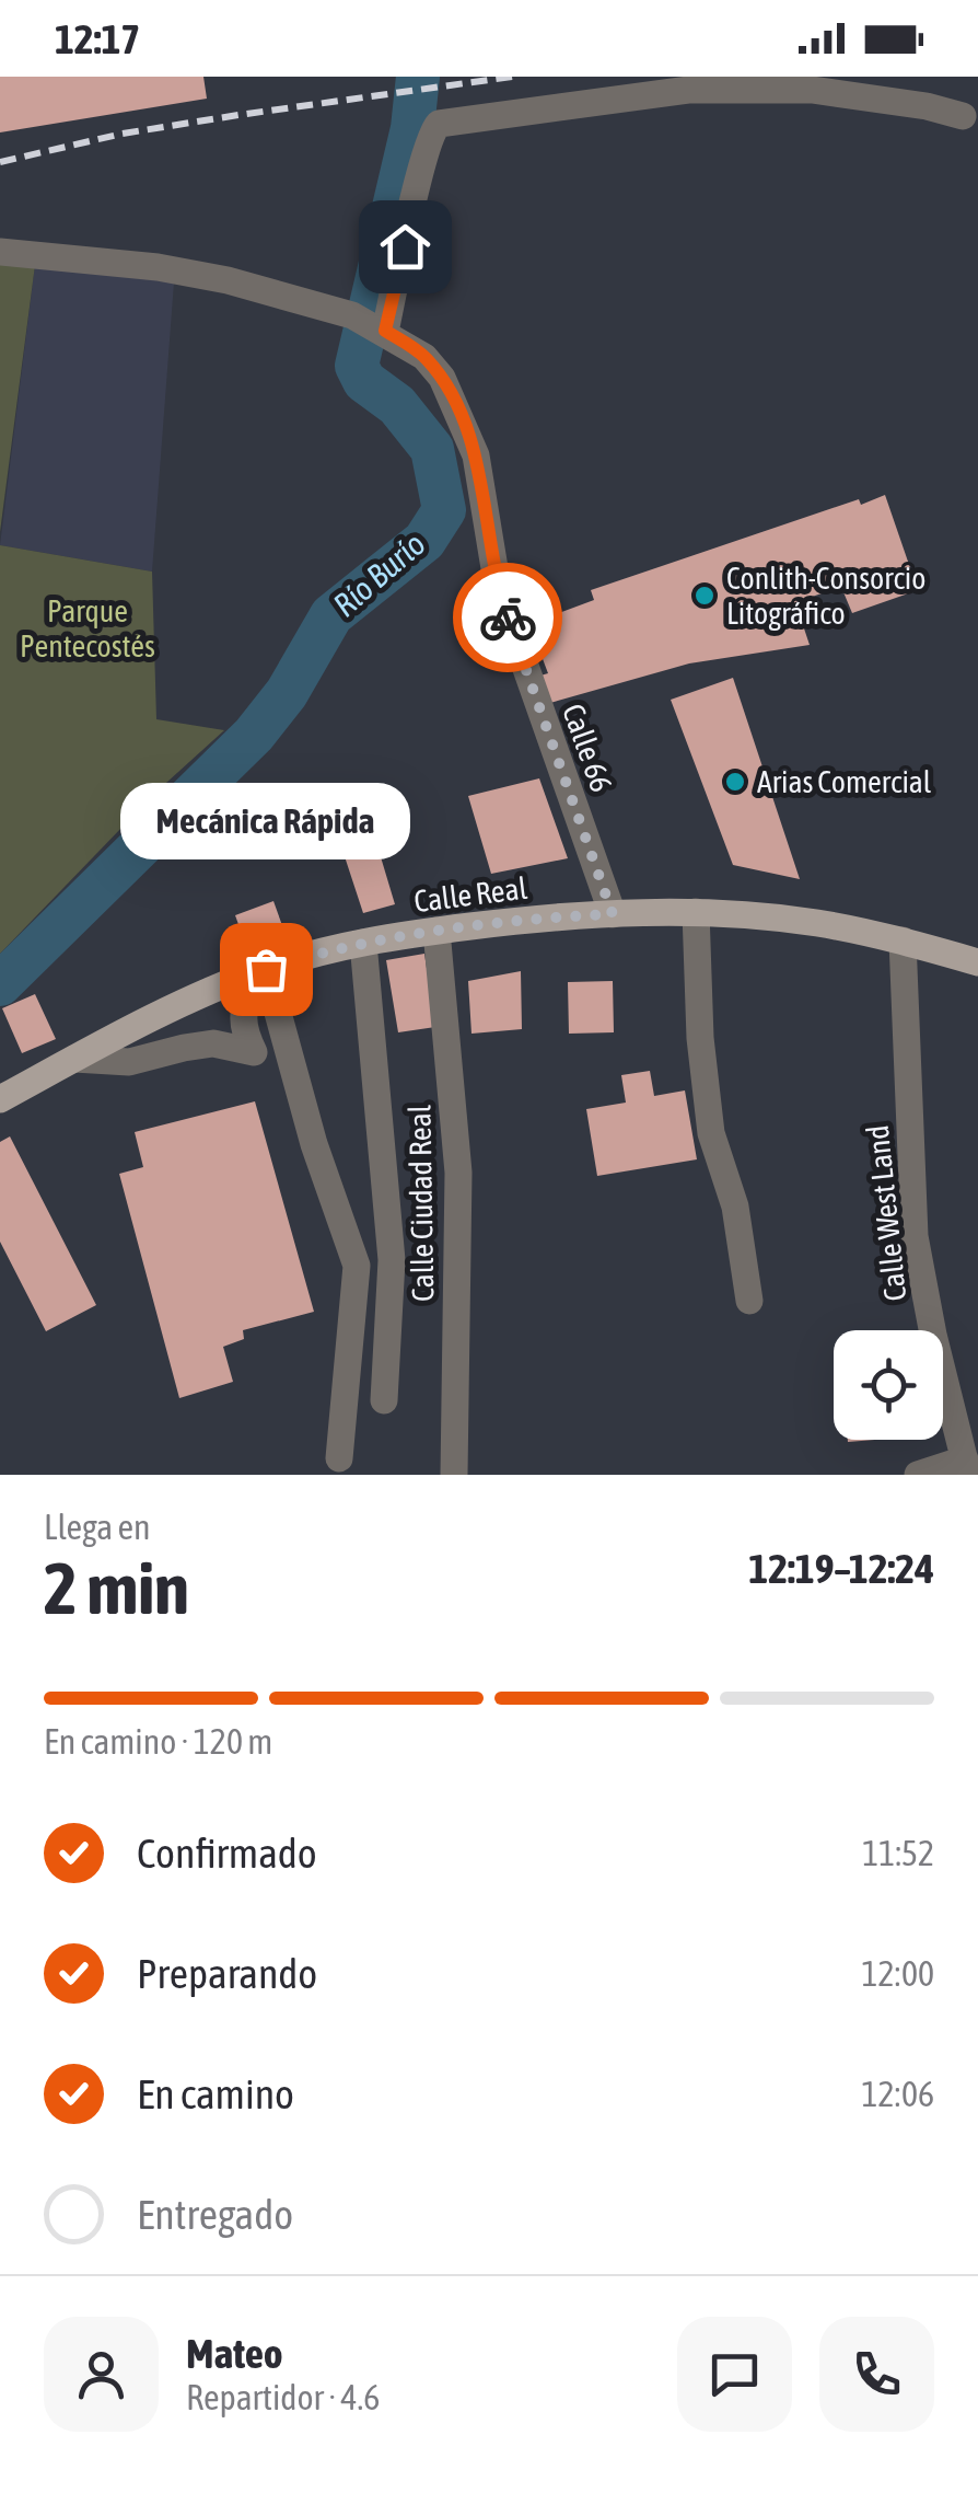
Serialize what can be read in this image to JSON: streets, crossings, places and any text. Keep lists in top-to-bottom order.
{
  "streets": {
    "main road": ["Calle Real"],
    "street": ["Calle 66", "Calle Ciudad Real", "Calle West Land"]
  },
  "crossings": [
    ["Calle 66", "Calle Real"],
    ["Calle Real", "Calle Ciudad Real"],
    ["Calle Real", "Calle West Land"]
  ],
  "water": ["Río Burío"],
  "parks": ["Parque Pentecostés"],
  "places": ["Conlith-Consorcio Litográfico", "Arias Comercial", "Mecánica Rápida"],
  "page": {
    "status": "12:17",
    "bubble": "Mecánica Rápida",
    "heading": ["2 min", "Llega en", "12:19–12:24"],
    "panel": ["Mateo", "Repartidor · 4.6"],
    "bar": "En camino · 120 m",
    "list": [
      ["Confirmado", "11:52"],
      ["Preparando", "12:00"],
      ["En camino", "12:06"],
      "Entregado"
    ]
  }
}
